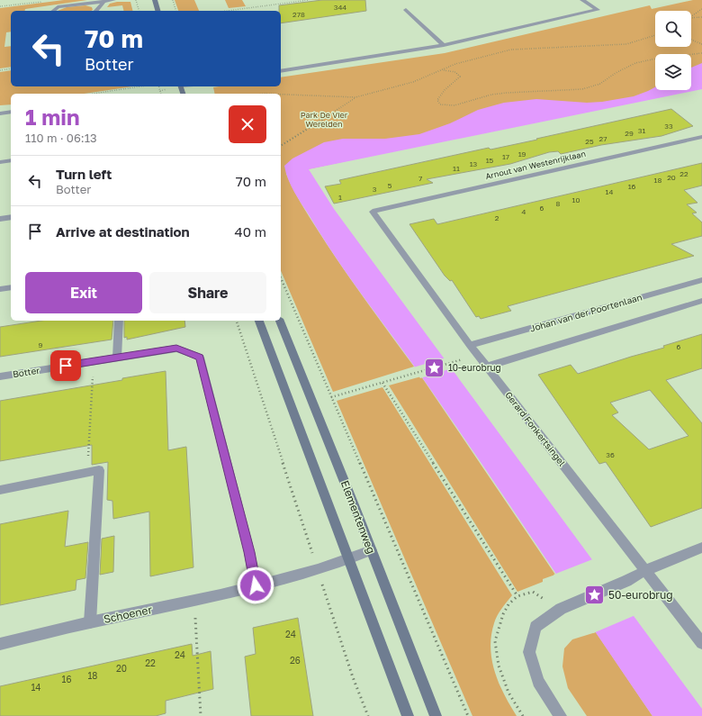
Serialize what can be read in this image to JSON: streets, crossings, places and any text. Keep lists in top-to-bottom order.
{
  "streets": {
    "street": [
      "Arnout van Westenrijklaan",
      "Johan van der Poortenlaan",
      "Botter",
      "Gerard Fonkertsingel",
      "Elementenweg",
      "Schoener"
    ]
  },
  "crossings": [
    ["Arnout van Westenrijklaan", "Gerard Fonkertsingel"],
    ["Johan van der Poortenlaan", "Gerard Fonkertsingel"],
    ["Botter", "Schoener"],
    ["Elementenweg", "Schoener"]
  ],
  "parks": ["Park De Vier Werelden"],
  "places": {
    "place": ["10-eurobrug", "50-eurobrug"]
  },
  "house_numbers": [
    "344",
    "278",
    "33",
    "31",
    "29",
    "27",
    "25",
    "19",
    "17",
    "15",
    "13",
    "11",
    "22",
    "20",
    "7",
    "18",
    "5",
    "16",
    "3",
    "14",
    "1",
    "10",
    "8",
    "6",
    "4",
    "2",
    "9",
    "6",
    "36",
    "24",
    "24",
    "26",
    "22",
    "20",
    "18",
    "16",
    "14"
  ],
  "page": {
    "turn": ["70 m", "Botter"],
    "heading": ["1 min", "110 m · 06:13"],
    "list": [
      {
        "name": "Turn left",
        "note": "Botter",
        "value": "70 m"
      },
      {
        "name": "Arrive at destination",
        "value": "40 m"
      }
    ],
    "buttons": ["Exit", "Share"]
  }
}
